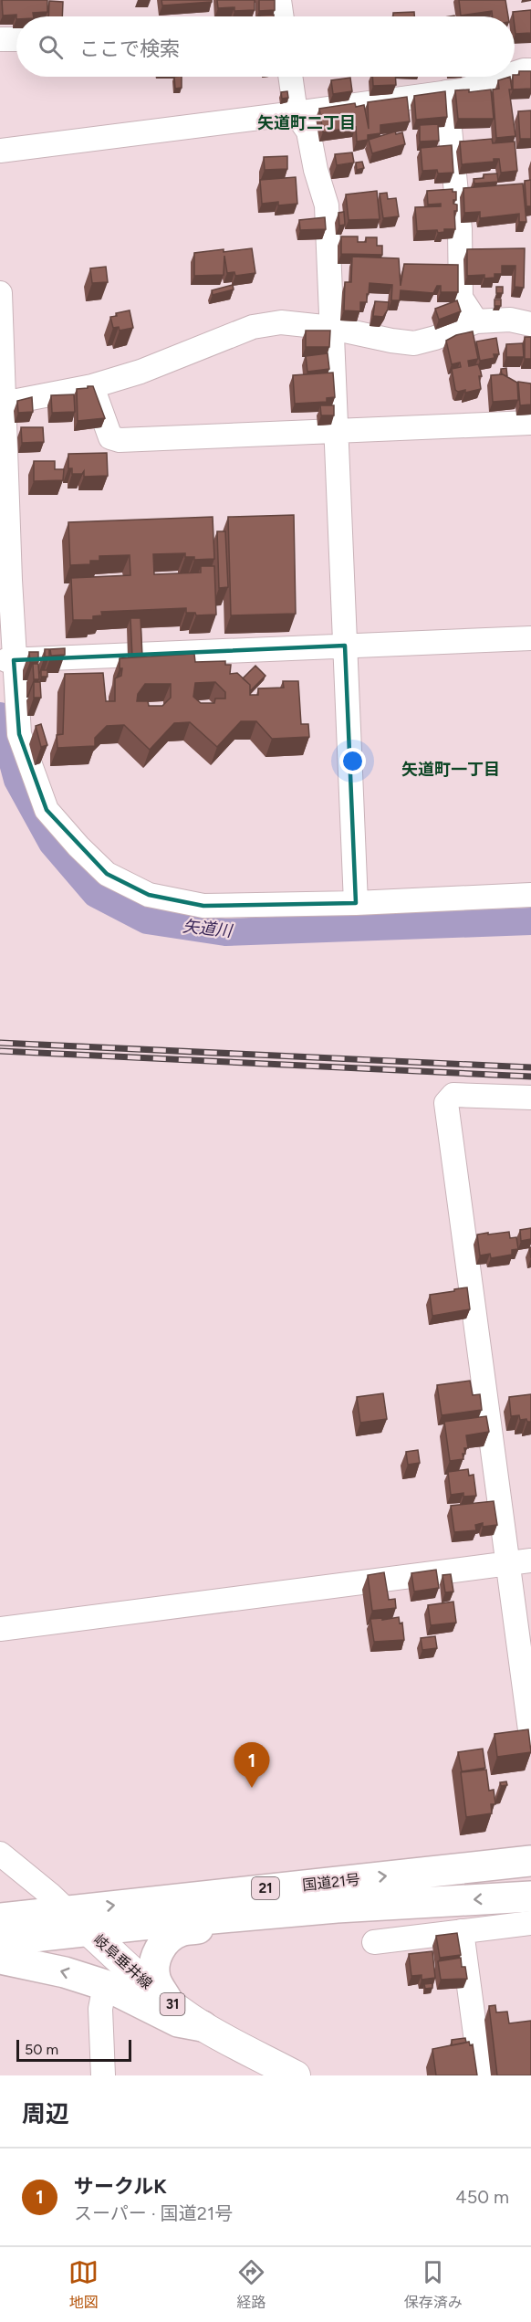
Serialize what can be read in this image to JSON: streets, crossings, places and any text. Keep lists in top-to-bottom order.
{
  "streets": {
    "highway": ["国道21号", "21"],
    "main road": ["岐阜垂井線", "31"]
  },
  "crossings": [
    ["国道21号", "21"],
    ["国道21号", "岐阜垂井線"],
    ["21", "岐阜垂井線"]
  ],
  "districts": ["矢道町二丁目", "矢道町一丁目"],
  "water": ["矢道川"],
  "scale_bar": "50 m",
  "page": {
    "search": "ここで検索",
    "pins": "1",
    "scale": "50 m",
    "heading": "周辺",
    "list": [
      {
        "mark": "1",
        "name": "サークルK",
        "note": "スーパー · 国道21号",
        "value": "450 m"
      }
    ],
    "nav": ["地図", "経路", "保存済み"]
  }
}
